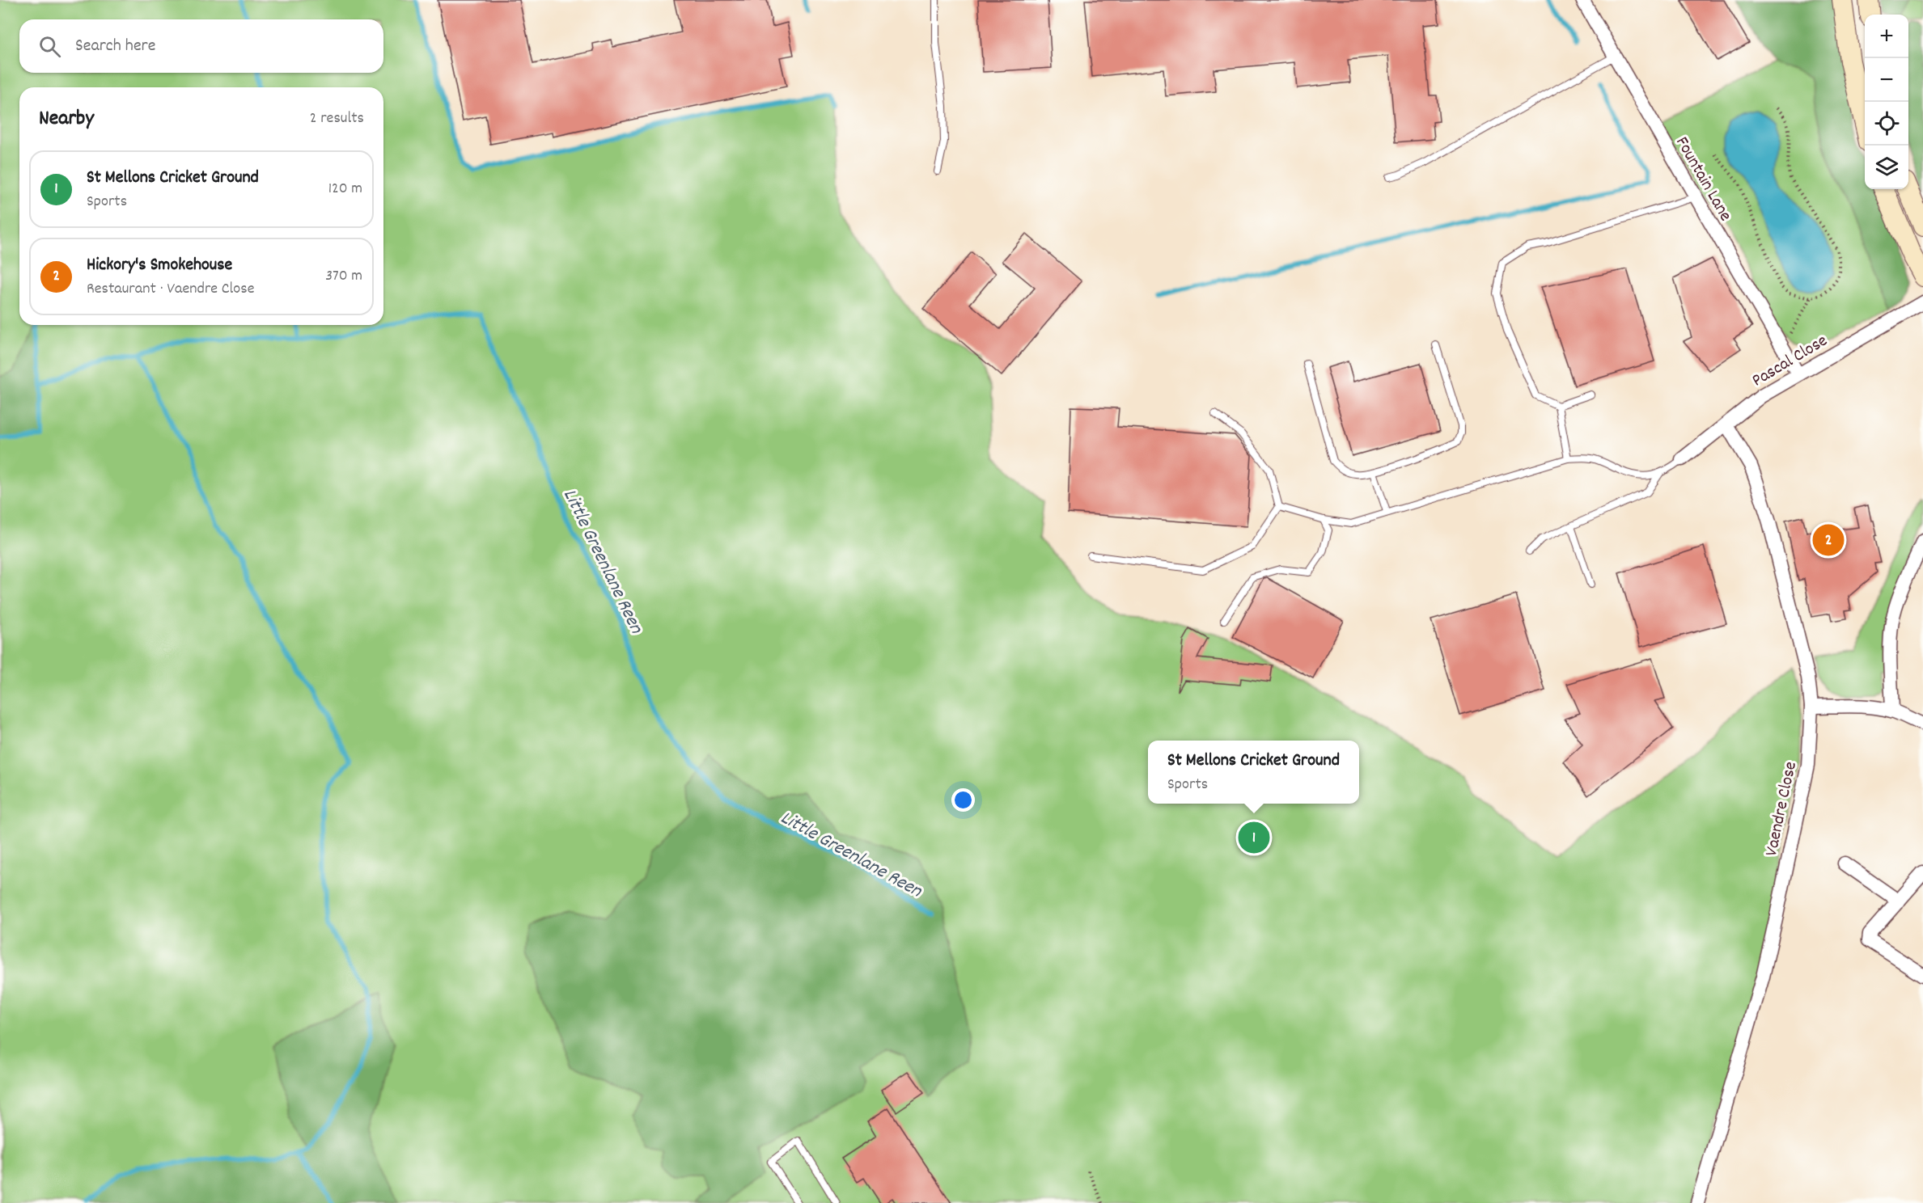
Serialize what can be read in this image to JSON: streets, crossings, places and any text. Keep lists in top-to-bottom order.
{
  "streets": {
    "street": ["Fountain Lane", "Pascal Close", "Vaendre Close"]
  },
  "crossings": [
    ["Fountain Lane", "Pascal Close"],
    ["Pascal Close", "Vaendre Close"]
  ],
  "water": ["Little Greenlane Reen"],
  "page": {
    "map_buttons": ["+", "−"],
    "search": "Search here",
    "heading": ["Nearby", "2 results"],
    "list": [
      {
        "mark": "1",
        "name": "St Mellons Cricket Ground",
        "note": "Sports",
        "value": "120 m"
      },
      {
        "mark": "2",
        "name": "Hickory's Smokehouse",
        "note": "Restaurant · Vaendre Close",
        "value": "370 m"
      }
    ],
    "pins": ["2", "1"],
    "popup": ["St Mellons Cricket Ground", "Sports"]
  }
}
